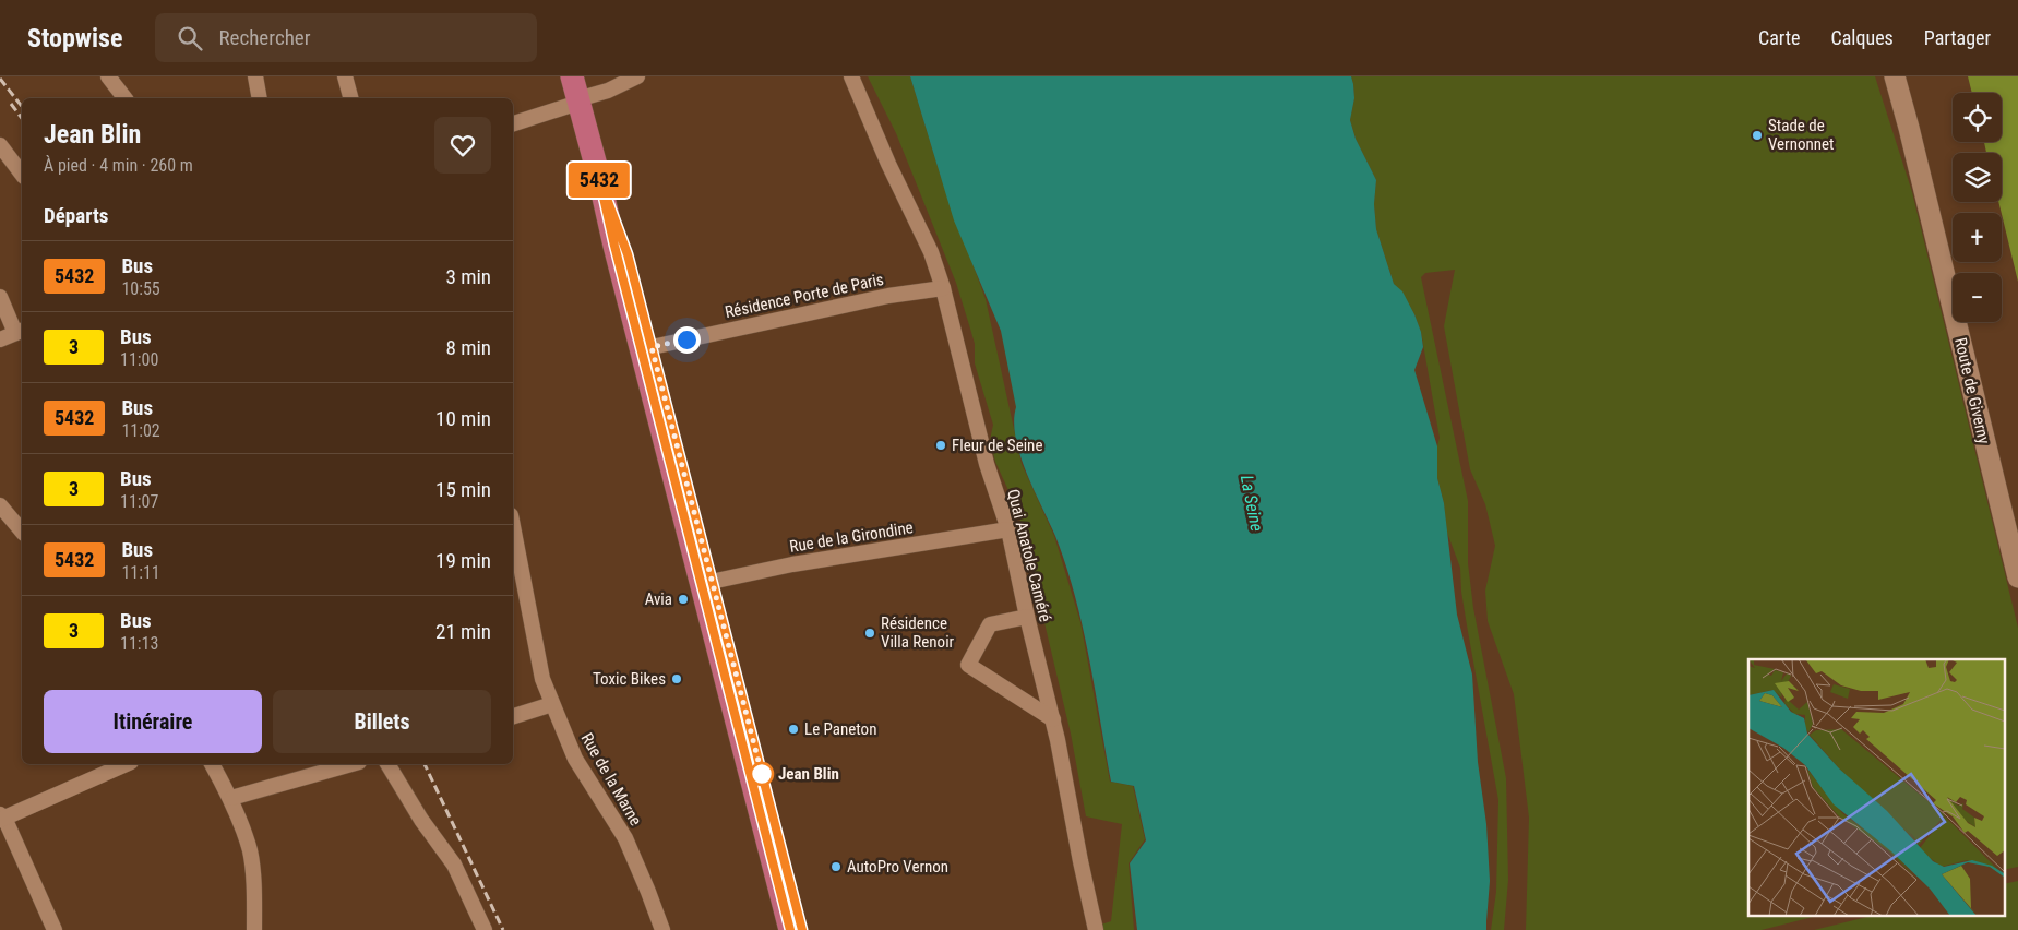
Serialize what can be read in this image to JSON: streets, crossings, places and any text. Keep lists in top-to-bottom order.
{
  "streets": {
    "main road": ["Route de Giverny"],
    "street": [
      "Résidence Porte de Paris",
      "Rue de la Girondine",
      "Quai Anatole Caméré",
      "Rue de la Marne"
    ]
  },
  "crossings": [
    ["Résidence Porte de Paris", "Quai Anatole Caméré"],
    ["Rue de la Girondine", "Quai Anatole Caméré"]
  ],
  "water": ["La Seine"],
  "places": [
    "Stade de Vernonnet",
    "Fleur de Seine",
    "Avia",
    "Résidence Villa Renoir",
    "Toxic Bikes",
    "Le Paneton",
    "Jean Blin",
    "AutoPro Vernon"
  ],
  "lines": ["bus line 5432"],
  "page": {
    "header": "Stopwise",
    "search": "Rechercher",
    "nav": ["Carte", "Calques", "Partager"],
    "on_map": "5432",
    "map_buttons": ["+", "−"],
    "heading": [
      ["Jean Blin", "À pied · 4 min · 260 m"],
      "Départs"
    ],
    "list": [
      {
        "mark": "5432",
        "name": "Bus",
        "note": "10:55",
        "value": "3 min"
      },
      {
        "mark": "3",
        "name": "Bus",
        "note": "11:00",
        "value": "8 min"
      },
      {
        "mark": "5432",
        "name": "Bus",
        "note": "11:02",
        "value": "10 min"
      },
      {
        "mark": "3",
        "name": "Bus",
        "note": "11:07",
        "value": "15 min"
      },
      {
        "mark": "5432",
        "name": "Bus",
        "note": "11:11",
        "value": "19 min"
      },
      {
        "mark": "3",
        "name": "Bus",
        "note": "11:13",
        "value": "21 min"
      }
    ],
    "buttons": ["Itinéraire", "Billets"]
  }
}
